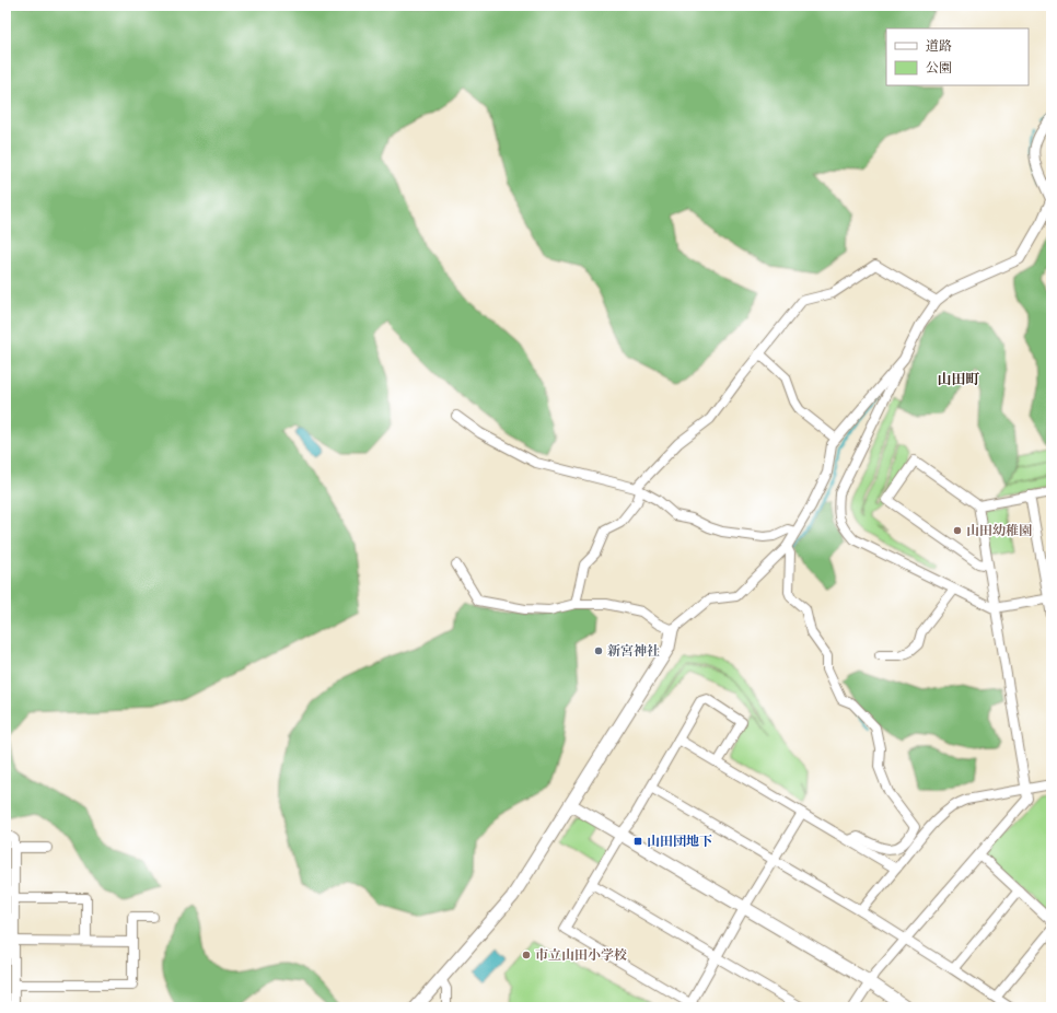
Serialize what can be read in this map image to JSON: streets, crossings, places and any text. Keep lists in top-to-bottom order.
{
  "districts": ["山田町"],
  "places": {
    "other": ["山田幼稚園", "新宮神社", "市立山田小学校"],
    "transit": ["山田団地下"]
  },
  "legend": ["道路", "公園"]
}
